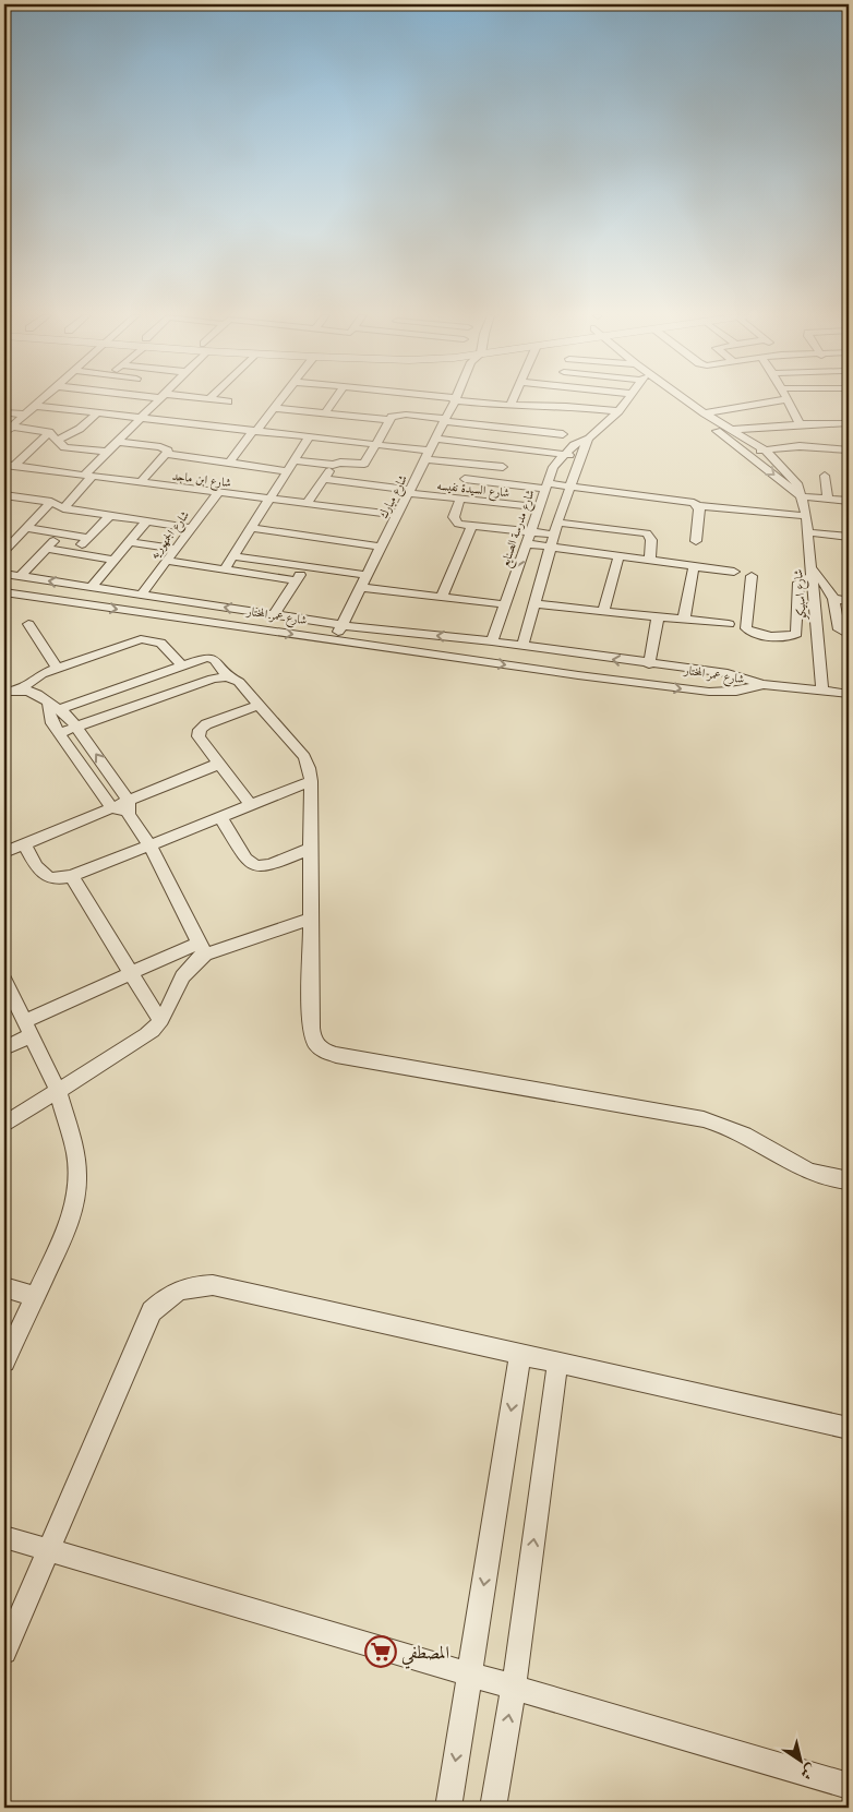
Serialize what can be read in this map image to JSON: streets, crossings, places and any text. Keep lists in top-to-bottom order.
{
  "streets": {
    "street": [
      "شارع ابن ماجد",
      "شارع السيدة نفيسه",
      "شارع مبارك",
      "شارع مدرسة الصنايع",
      "شارع الجمهوريه",
      "شارع اسبيكو",
      "شارع عمر المختار"
    ]
  },
  "crossings": [
    ["شارع ابن ماجد", "شارع مبارك"],
    ["شارع ابن ماجد", "شارع الجمهوريه"],
    ["شارع السيدة نفيسه", "شارع مبارك"],
    ["شارع السيدة نفيسه", "شارع مدرسة الصنايع"],
    ["شارع مبارك", "شارع عمر المختار"],
    ["شارع مدرسة الصنايع", "شارع عمر المختار"],
    ["شارع الجمهوريه", "شارع عمر المختار"]
  ],
  "places": {
    "supermarket": ["المصطفي"]
  },
  "north": "bottom right"
}
